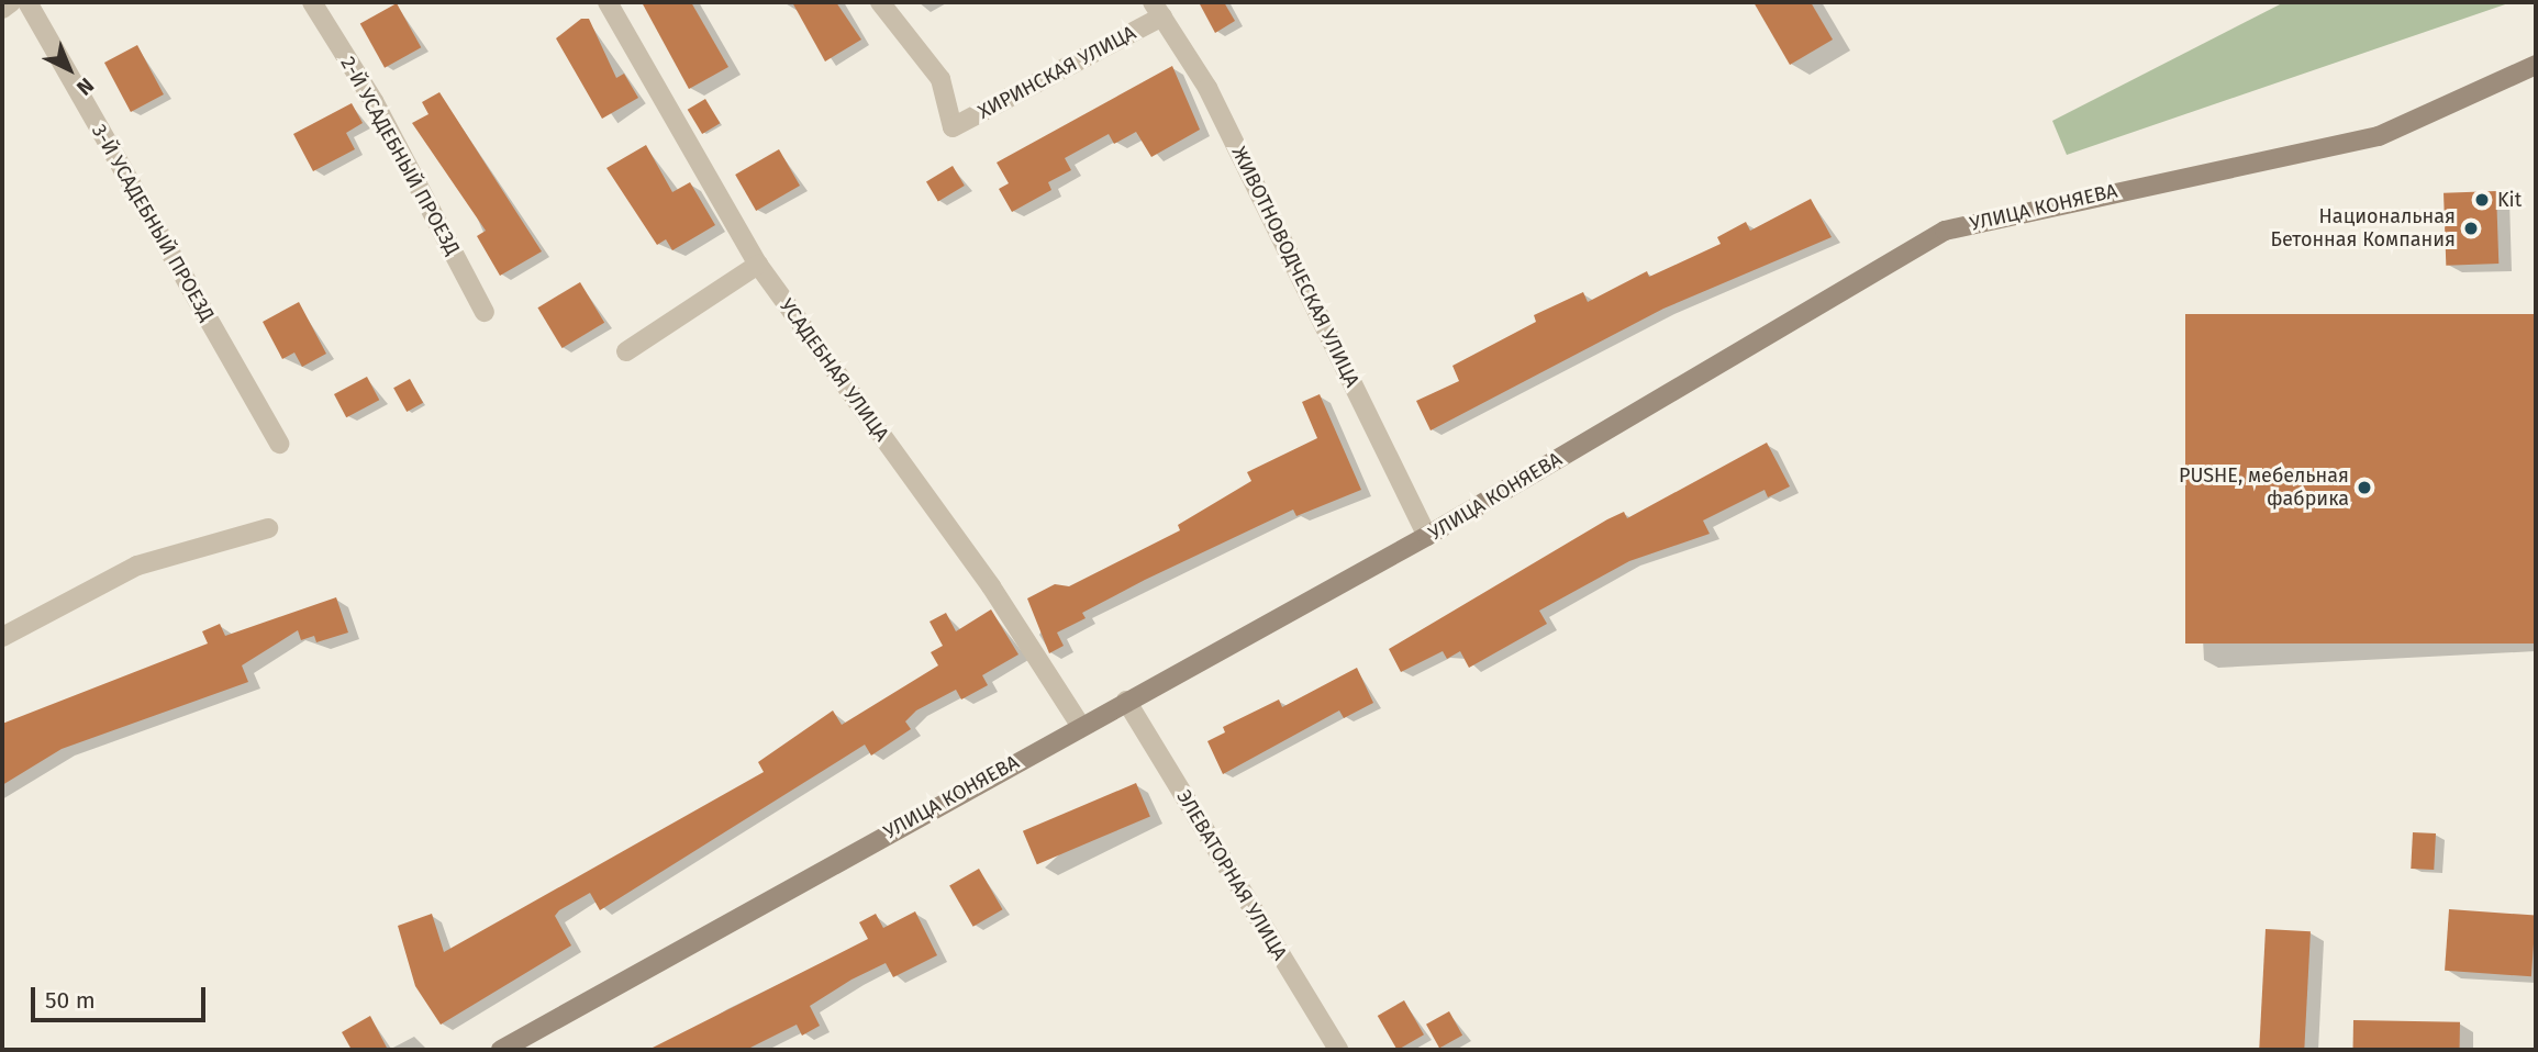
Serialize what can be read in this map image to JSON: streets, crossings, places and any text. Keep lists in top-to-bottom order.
{
  "streets": {
    "street": [
      "ХИРИНСКАЯ УЛИЦА",
      "2-Й УСАДЕБНЫЙ ПРОЕЗД",
      "УЛИЦА КОНЯЕВА",
      "3-Й УСАДЕБНЫЙ ПРОЕЗД",
      "ЖИВОТНОВОДЧЕСКАЯ УЛИЦА",
      "УСАДЕБНАЯ УЛИЦА",
      "ЭЛЕВАТОРНАЯ УЛИЦА"
    ]
  },
  "crossings": [
    ["ХИРИНСКАЯ УЛИЦА", "ЖИВОТНОВОДЧЕСКАЯ УЛИЦА"],
    ["УЛИЦА КОНЯЕВА", "ЖИВОТНОВОДЧЕСКАЯ УЛИЦА"],
    ["УЛИЦА КОНЯЕВА", "УСАДЕБНАЯ УЛИЦА"],
    ["УЛИЦА КОНЯЕВА", "ЭЛЕВАТОРНАЯ УЛИЦА"]
  ],
  "places": ["Kit", "Национальная Бетонная Компания", "PUSHE, мебельная фабрика"],
  "scale_bar": "50 m",
  "north": "bottom right"
}
